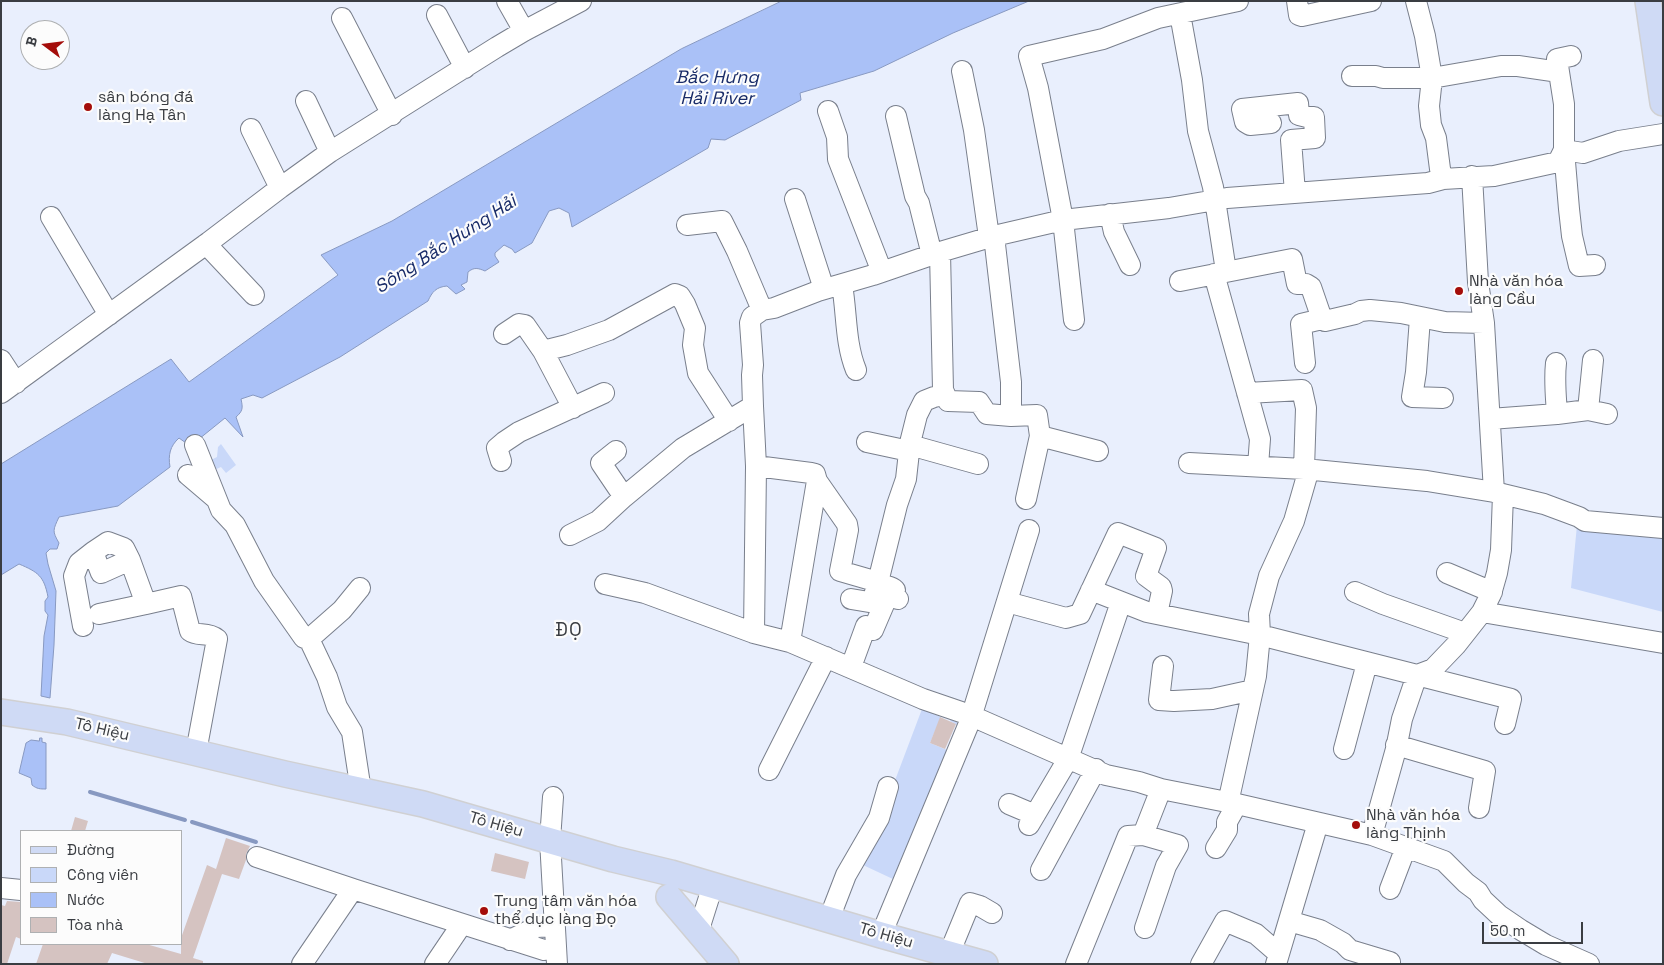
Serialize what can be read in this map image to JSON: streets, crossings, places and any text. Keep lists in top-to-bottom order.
{
  "streets": {
    "main road": ["Tô Hiệu"]
  },
  "districts": ["ĐỌ"],
  "water": ["Bắc Hưng Hải River", "Sông Bắc Hưng Hải"],
  "places": [
    "sân bóng đá làng Hạ Tân",
    "Nhà văn hóa làng Cầu",
    "Nhà văn hóa làng Thịnh",
    "Trung tâm văn hóa thể dục làng Đọ"
  ],
  "legend": [
    "Đường",
    "Công viên",
    "Nước",
    "Tòa nhà"
  ],
  "scale_bar": "50 m",
  "north": "left"
}
